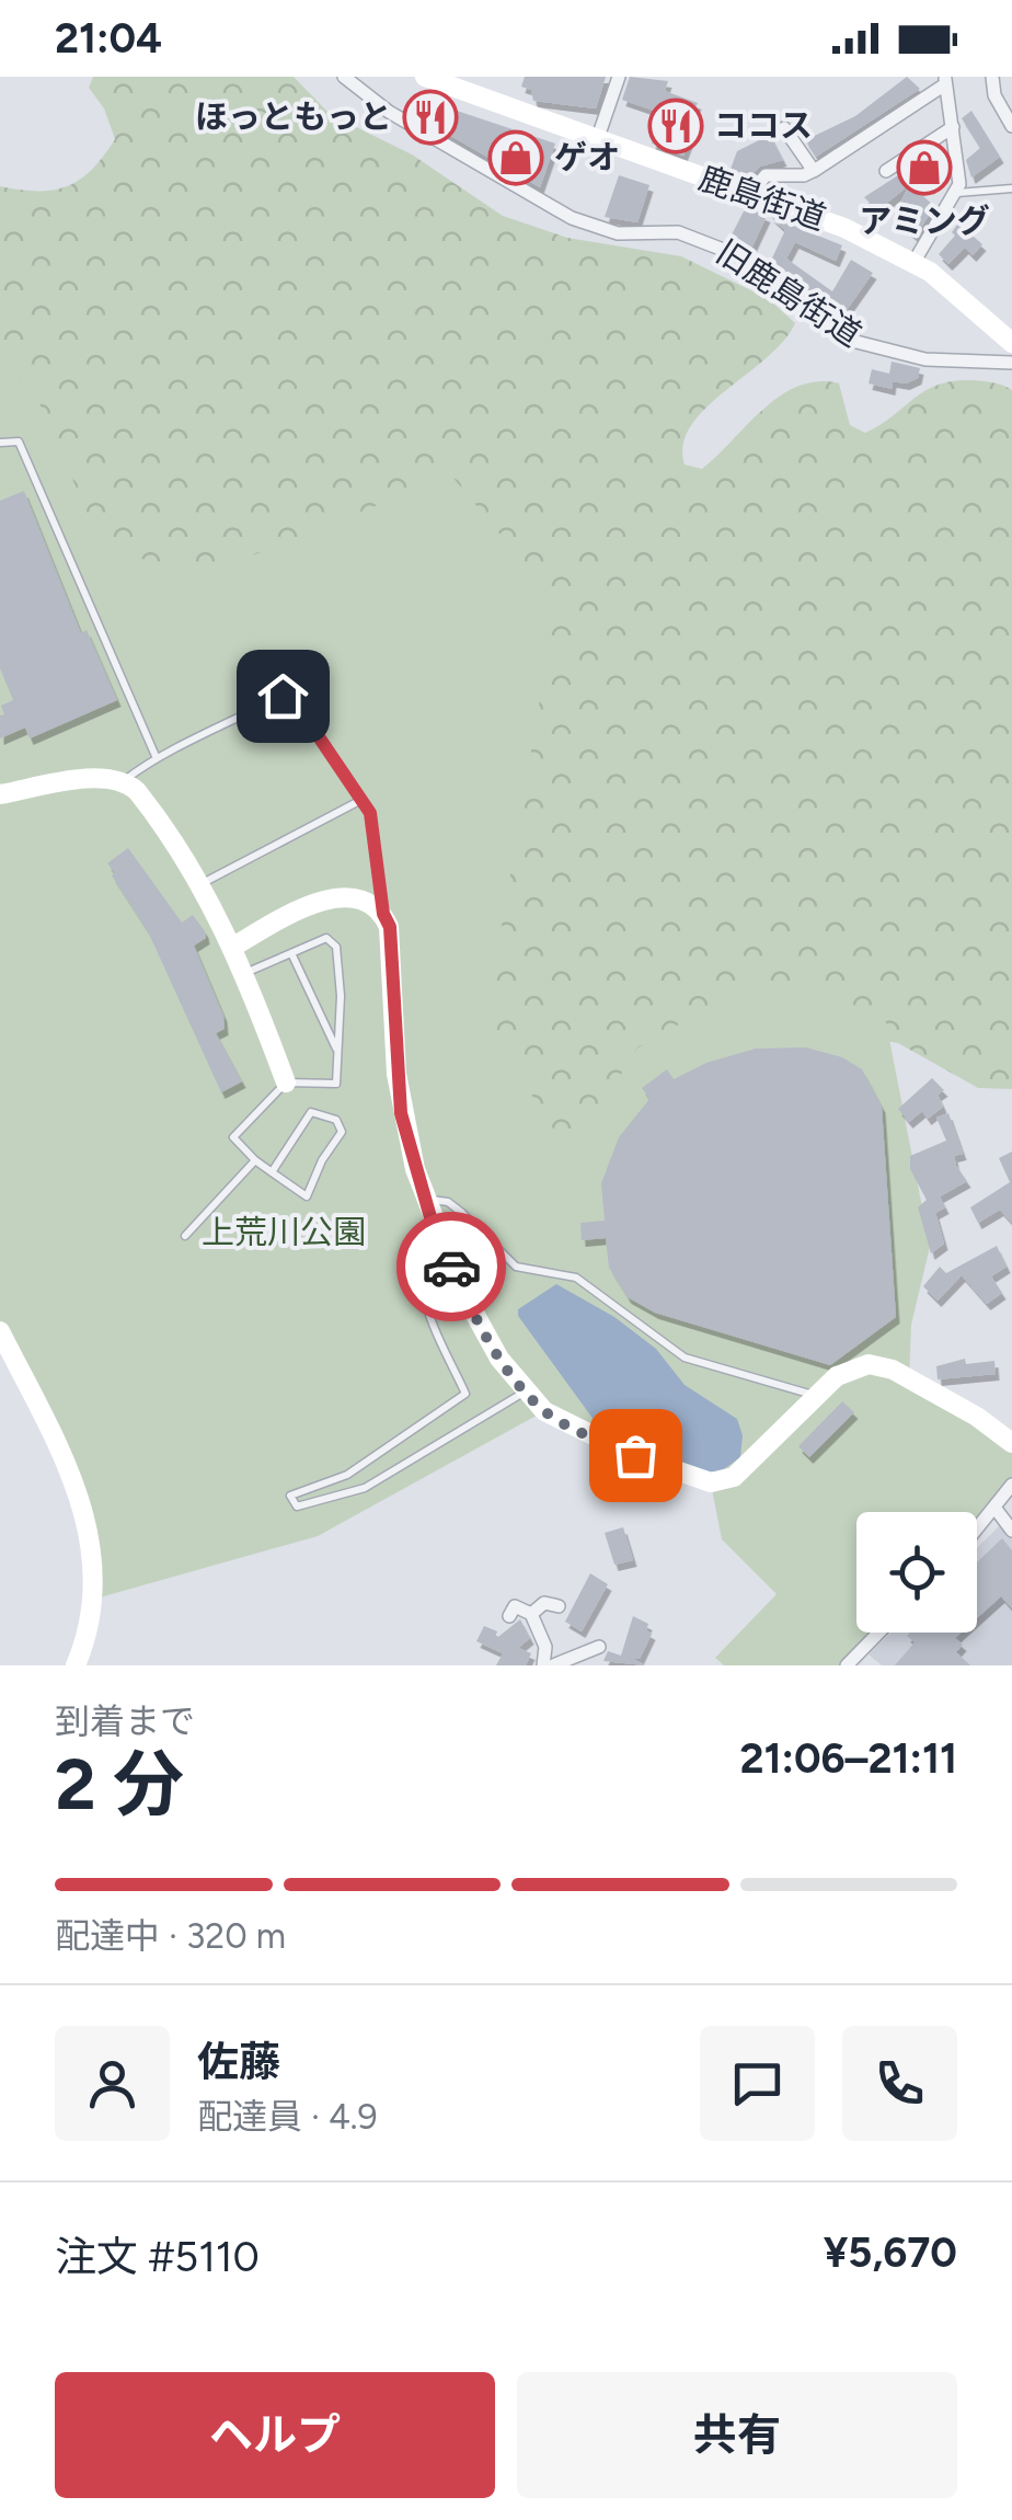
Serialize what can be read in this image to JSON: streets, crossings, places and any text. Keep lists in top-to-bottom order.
{
  "streets": {
    "street": ["鹿島街道", "旧鹿島街道"]
  },
  "parks": ["上荒川公園"],
  "places": {
    "restaurant": ["ほっともっと", "ココス"],
    "shop": ["ゲオ", "アミング"]
  },
  "page": {
    "status": "21:04",
    "heading": ["2 分", "到着まで", "21:06–21:11"],
    "panel": [
      "佐藤",
      "配達員 · 4.9",
      "注文 #5110",
      "¥5,670"
    ],
    "bar": "配達中 · 320 m",
    "buttons": ["ヘルプ", "共有"]
  }
}
